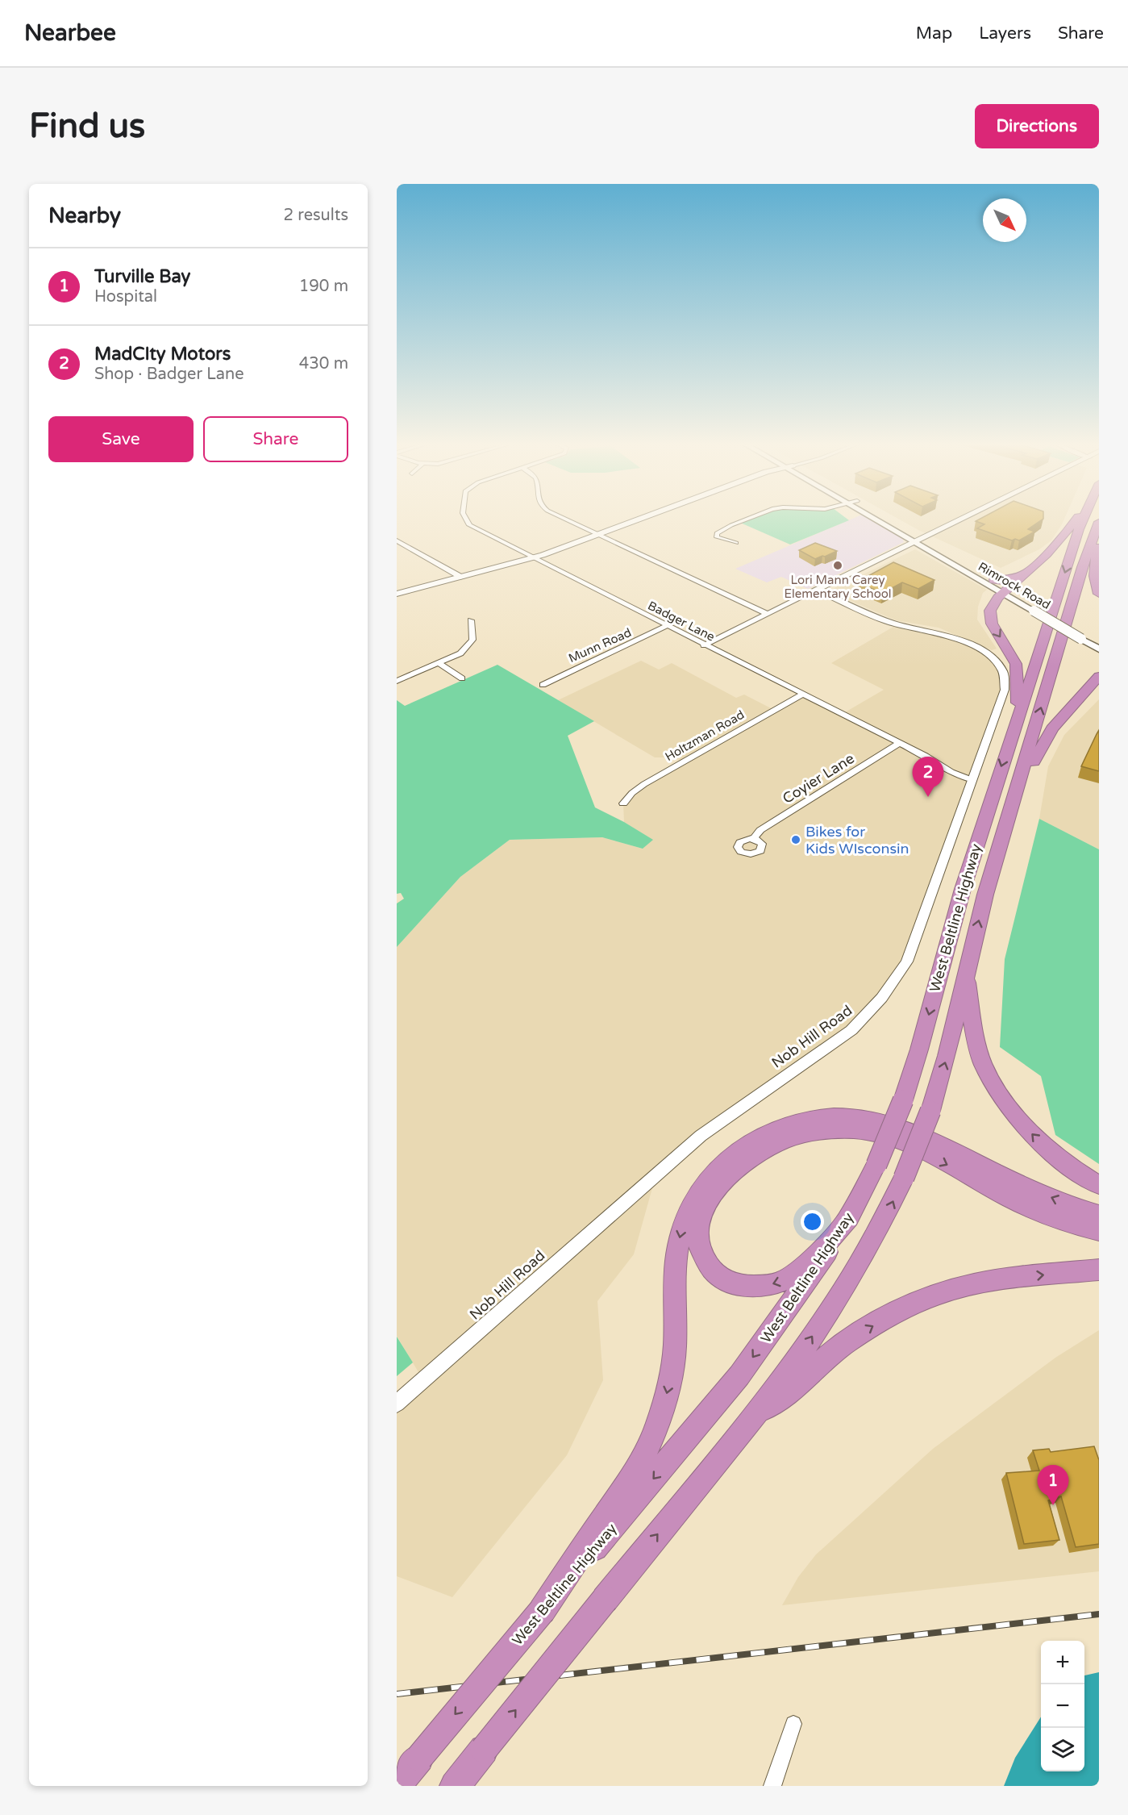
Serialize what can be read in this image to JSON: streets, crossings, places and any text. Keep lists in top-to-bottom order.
{
  "streets": {
    "highway": ["West Beltline Highway"],
    "main road": ["Rimrock Road"],
    "street": [
      "Badger Lane",
      "Munn Road",
      "Holtzman Road",
      "Coyier Lane",
      "Nob Hill Road"
    ]
  },
  "crossings": [
    ["Badger Lane", "Munn Road"],
    ["Badger Lane", "Holtzman Road"],
    ["Badger Lane", "Coyier Lane"],
    ["Badger Lane", "Nob Hill Road"]
  ],
  "places": ["Lori Mann Carey Elementary School", "Bikes for Kids WIsconsin"],
  "north": "bottom right",
  "page": {
    "header": "Nearbee",
    "nav": ["Map", "Layers", "Share"],
    "buttons": [
      "Directions",
      ["Save", "Share"]
    ],
    "title": "Find us",
    "heading": ["Nearby", "2 results"],
    "list": [
      {
        "mark": "1",
        "name": "Turville Bay",
        "note": "Hospital",
        "value": "190 m"
      },
      {
        "mark": "2",
        "name": "MadCIty Motors",
        "note": "Shop · Badger Lane",
        "value": "430 m"
      }
    ],
    "pins": ["2", "1"],
    "map_buttons": ["+", "−"]
  }
}
